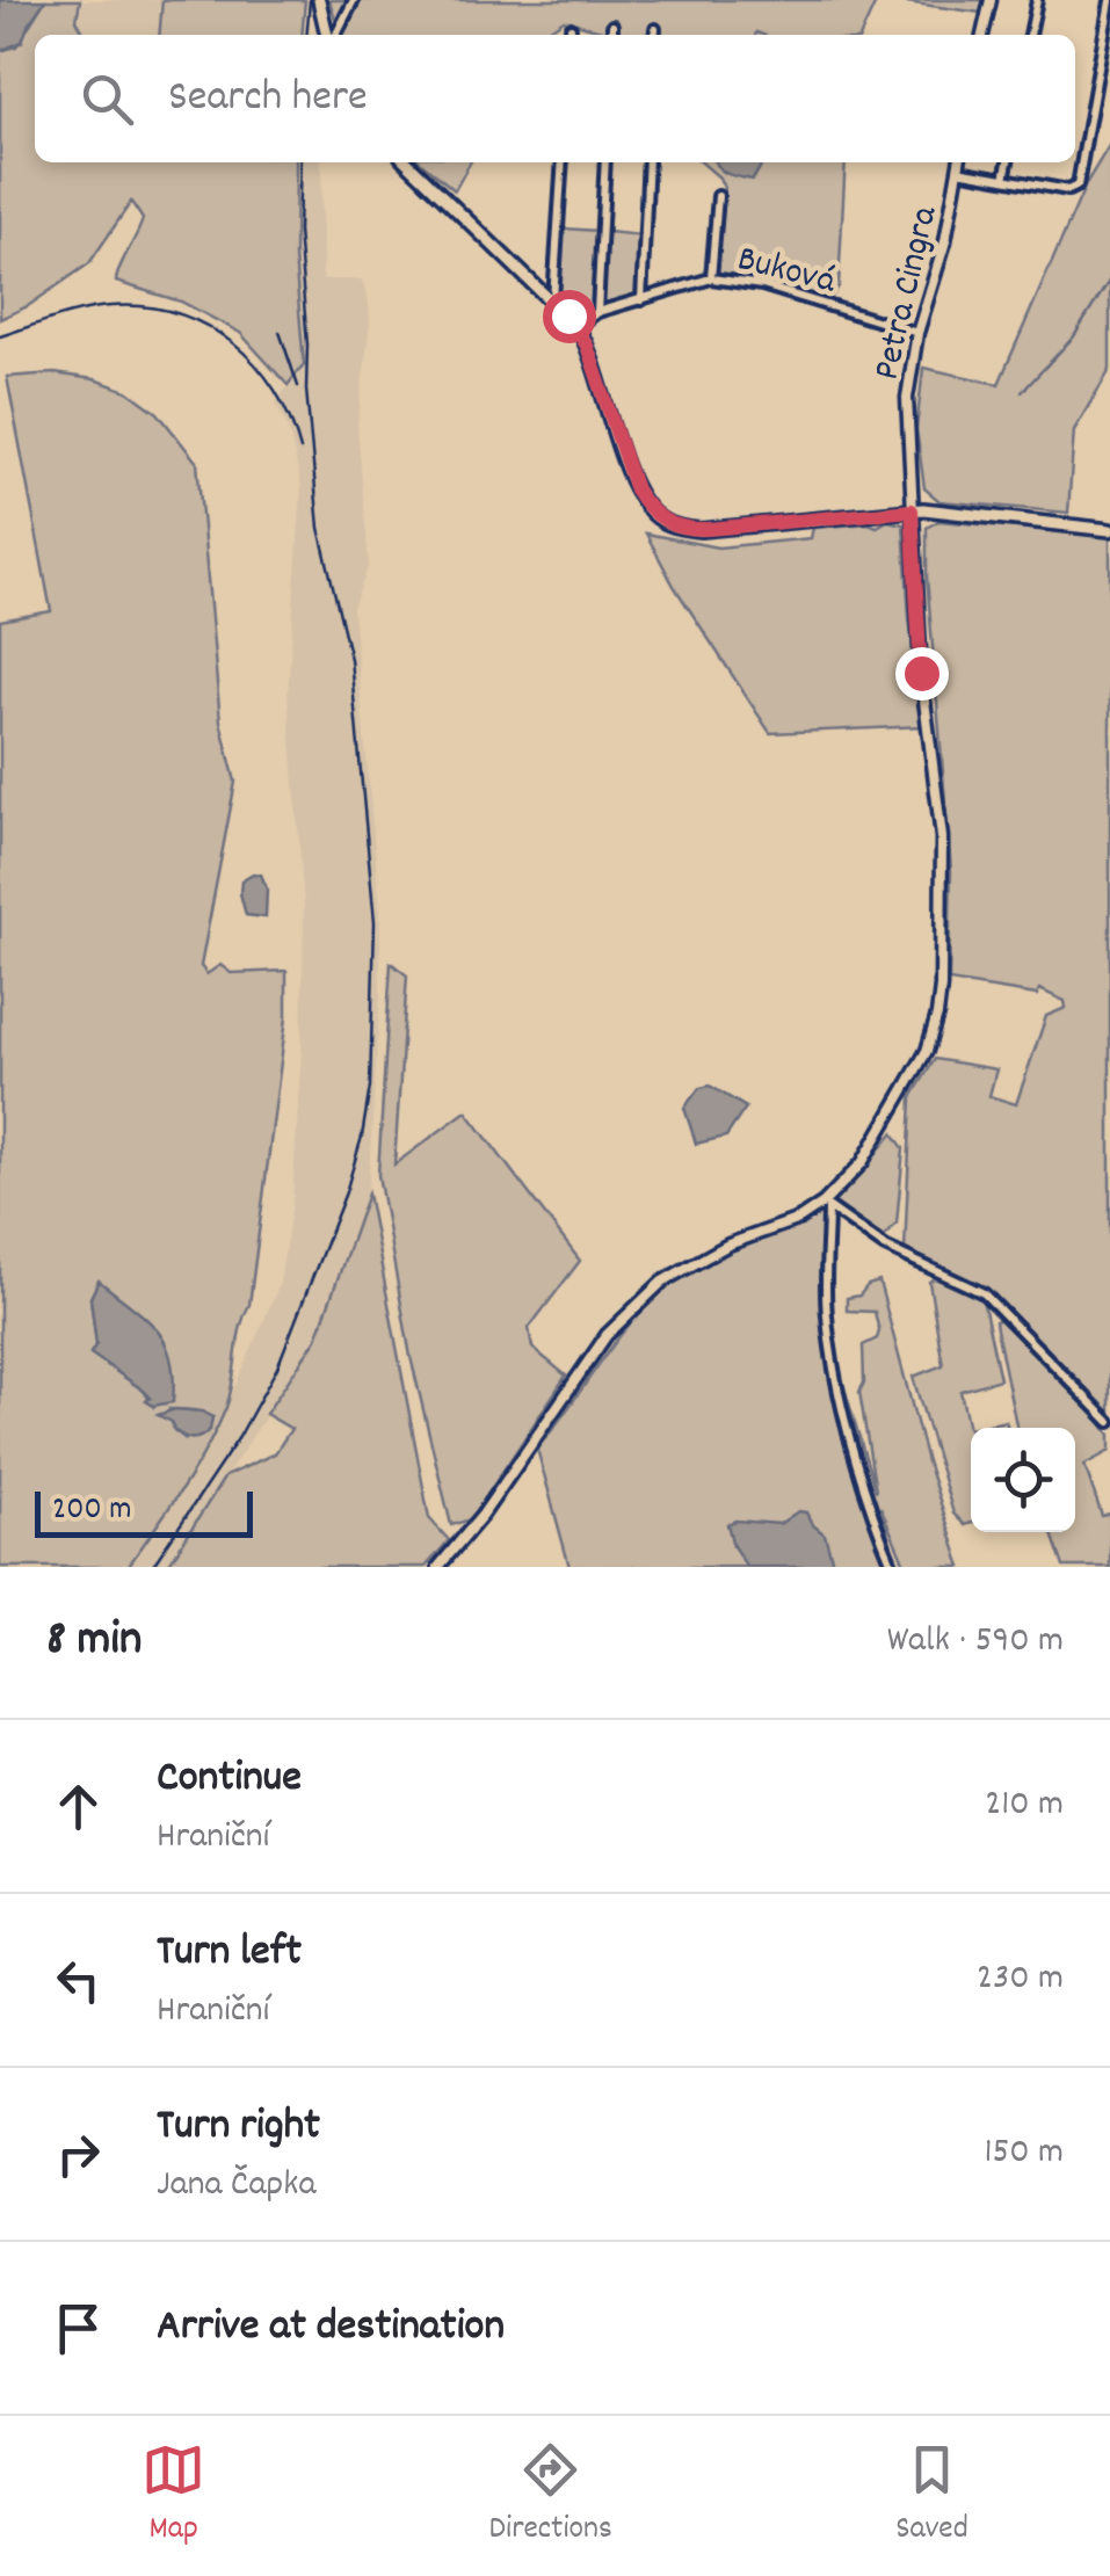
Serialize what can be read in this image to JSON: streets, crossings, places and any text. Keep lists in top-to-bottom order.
{
  "streets": {
    "street": ["Buková", "Petra Cingra"]
  },
  "crossings": [
    ["Buková", "Petra Cingra"]
  ],
  "scale_bar": "200 m",
  "page": {
    "search": "Search here",
    "scale": "200 m",
    "heading": ["8 min", "Walk · 590 m"],
    "list": [
      ["Continue", "Hraniční", "210 m"],
      ["Turn left", "Hraniční", "230 m"],
      ["Turn right", "Jana Čapka", "150 m"],
      "Arrive at destination"
    ],
    "nav": ["Map", "Directions", "Saved"]
  }
}
